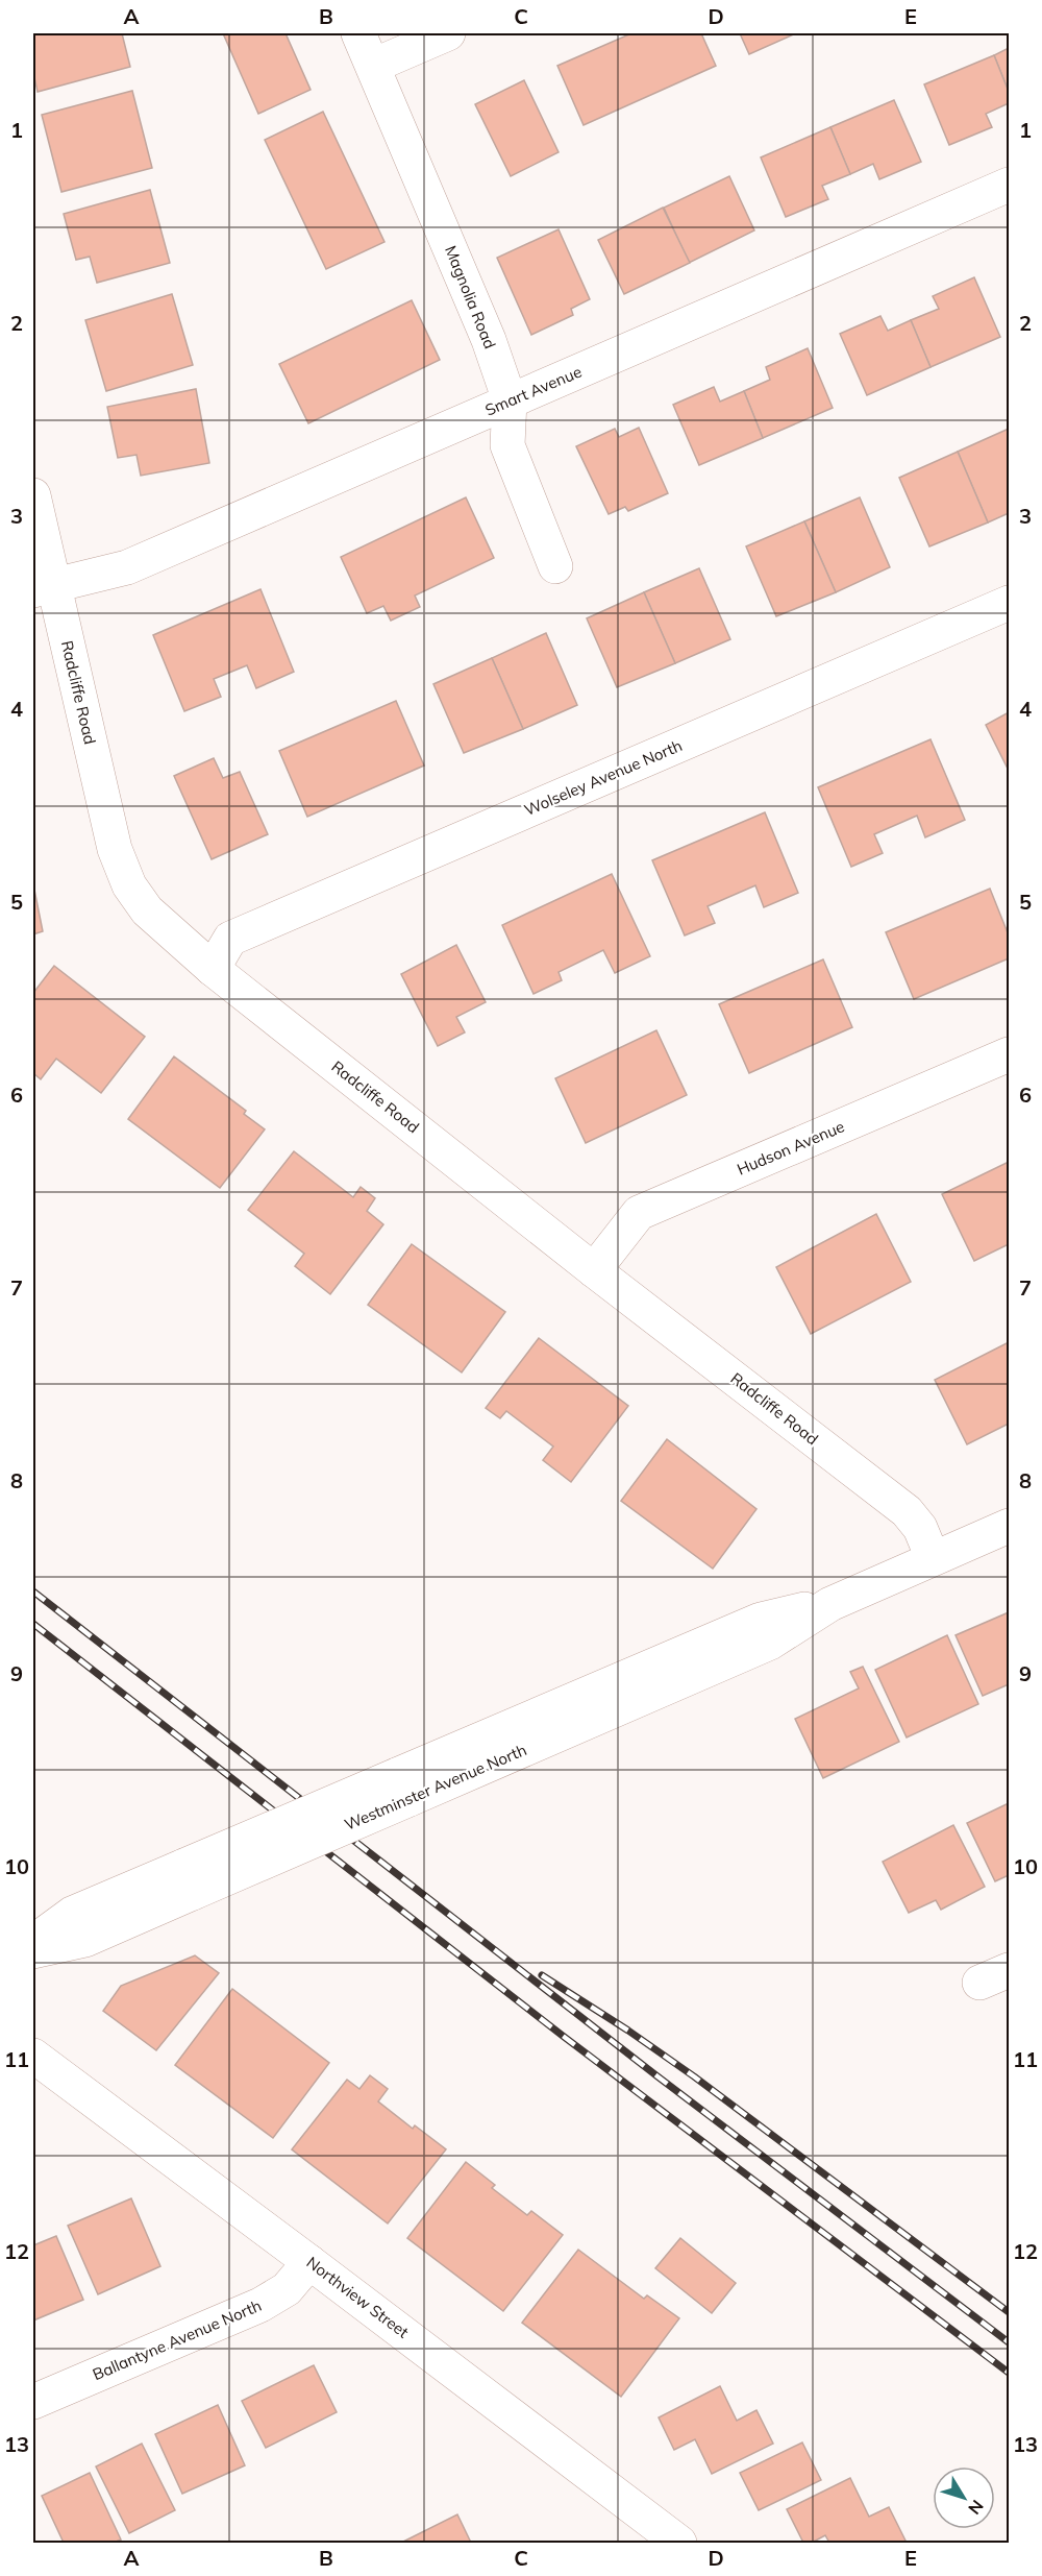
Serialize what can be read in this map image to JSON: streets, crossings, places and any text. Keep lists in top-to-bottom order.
{
  "streets": {
    "street": [
      "Magnolia Road",
      "Smart Avenue",
      "Radcliffe Road",
      "Wolseley Avenue North",
      "Hudson Avenue",
      "Westminster Avenue North",
      "Northview Street",
      "Ballantyne Avenue North"
    ]
  },
  "crossings": [
    ["Magnolia Road", "Smart Avenue"],
    ["Smart Avenue", "Radcliffe Road"],
    ["Radcliffe Road", "Wolseley Avenue North"],
    ["Radcliffe Road", "Hudson Avenue"],
    ["Radcliffe Road", "Westminster Avenue North"],
    ["Northview Street", "Ballantyne Avenue North"]
  ],
  "north": "bottom right",
  "grid": {
    "columns": [
      "A",
      "B",
      "C",
      "D",
      "E"
    ],
    "rows": [
      "1",
      "2",
      "3",
      "4",
      "5",
      "6",
      "7",
      "8",
      "9",
      "10",
      "11",
      "12",
      "13"
    ]
  }
}
